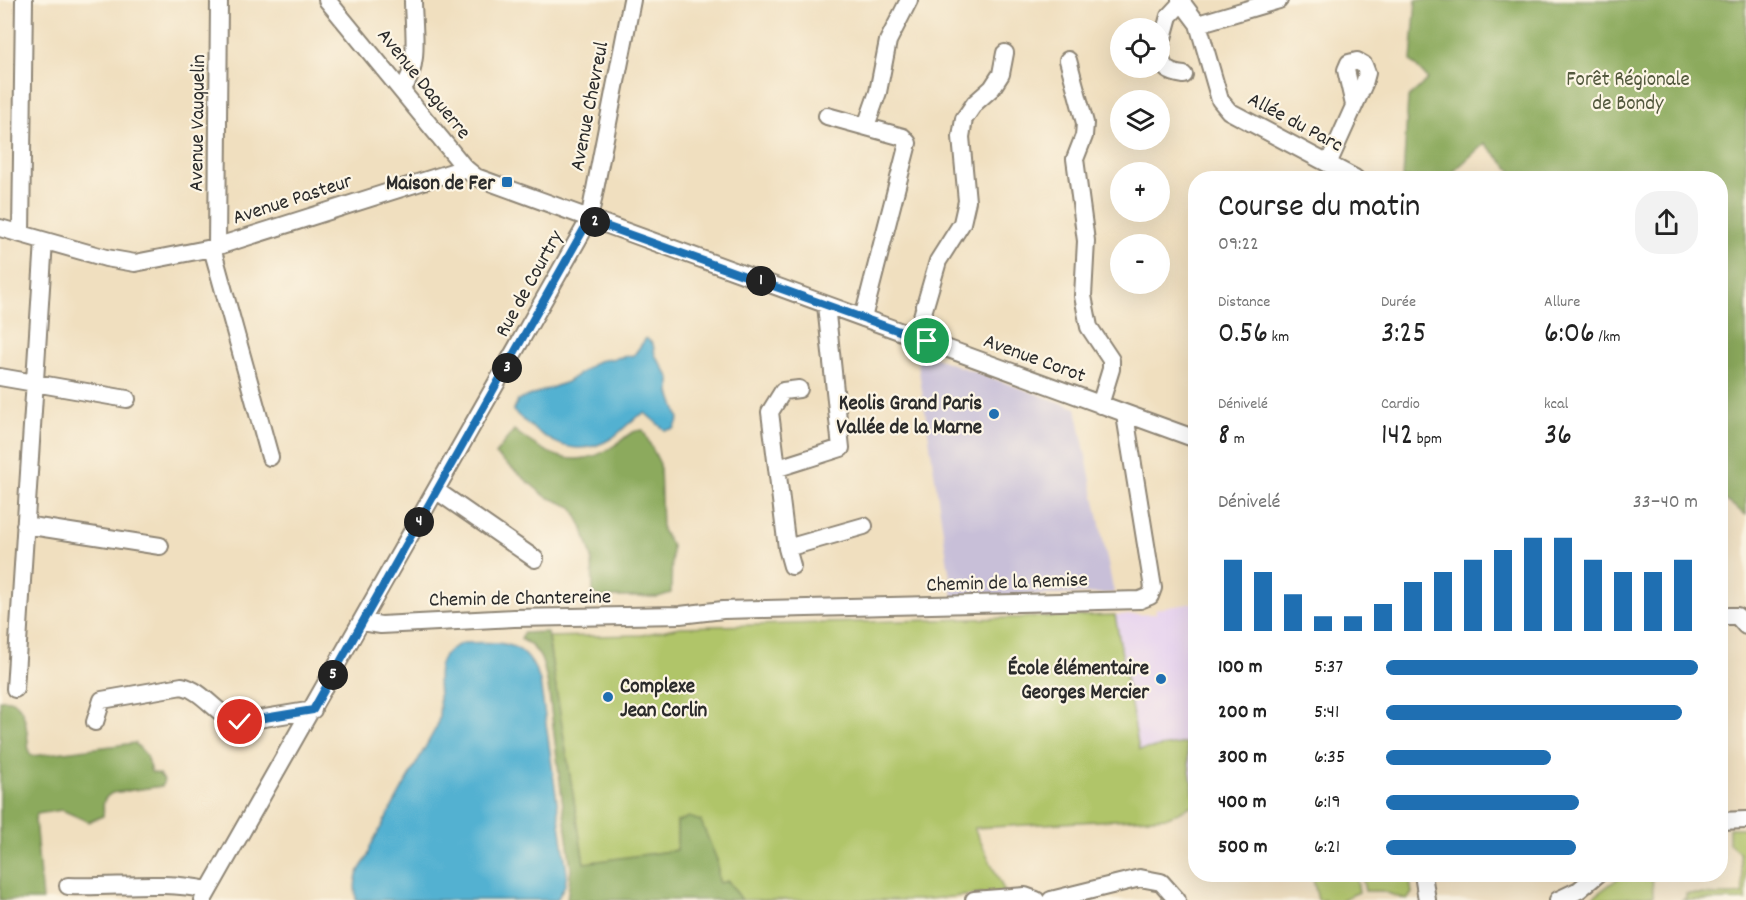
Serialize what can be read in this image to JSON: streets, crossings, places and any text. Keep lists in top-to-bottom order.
{
  "streets": {
    "street": [
      "Avenue Daguerre",
      "Avenue Chevreul",
      "Allée du Parc",
      "Avenue Vauquelin",
      "Avenue Pasteur",
      "Rue de Courtry",
      "Avenue Corot",
      "Chemin de la Remise",
      "Chemin de Chantereine"
    ]
  },
  "crossings": [
    ["Avenue Daguerre", "Avenue Pasteur"],
    ["Avenue Chevreul", "Rue de Courtry"],
    ["Avenue Chevreul", "Avenue Corot"],
    ["Avenue Vauquelin", "Avenue Pasteur"],
    ["Rue de Courtry", "Avenue Corot"],
    ["Rue de Courtry", "Chemin de Chantereine"],
    ["Avenue Corot", "Chemin de la Remise"],
    ["Chemin de la Remise", "Chemin de Chantereine"]
  ],
  "parks": ["Forêt Régionale de Bondy"],
  "places": {
    "transit": ["Maison de Fer"],
    "other": ["Keolis Grand Paris Vallée de la Marne", "École élémentaire Georges Mercier", "Complexe Jean Corlin"]
  },
  "page": {
    "map_buttons": ["+", "−"],
    "heading": ["Course du matin", "09:22"],
    "pins": [
      "2",
      "1",
      "3",
      "4",
      "5"
    ],
    "stats": [
      ["Distance", "0.56 km"],
      ["Durée", "3:25"],
      ["Allure", "6:06 /km"],
      ["Dénivelé", "8 m"],
      ["Cardio", "142 bpm"],
      ["kcal", "36"]
    ],
    "chart": ["Dénivelé", "33–40 m"],
    "list": [
      {
        "name": "100 m",
        "note": "5:37"
      },
      {
        "name": "200 m",
        "note": "5:41"
      },
      {
        "name": "300 m",
        "note": "6:35"
      },
      {
        "name": "400 m",
        "note": "6:19"
      },
      {
        "name": "500 m",
        "note": "6:21"
      }
    ]
  }
}
